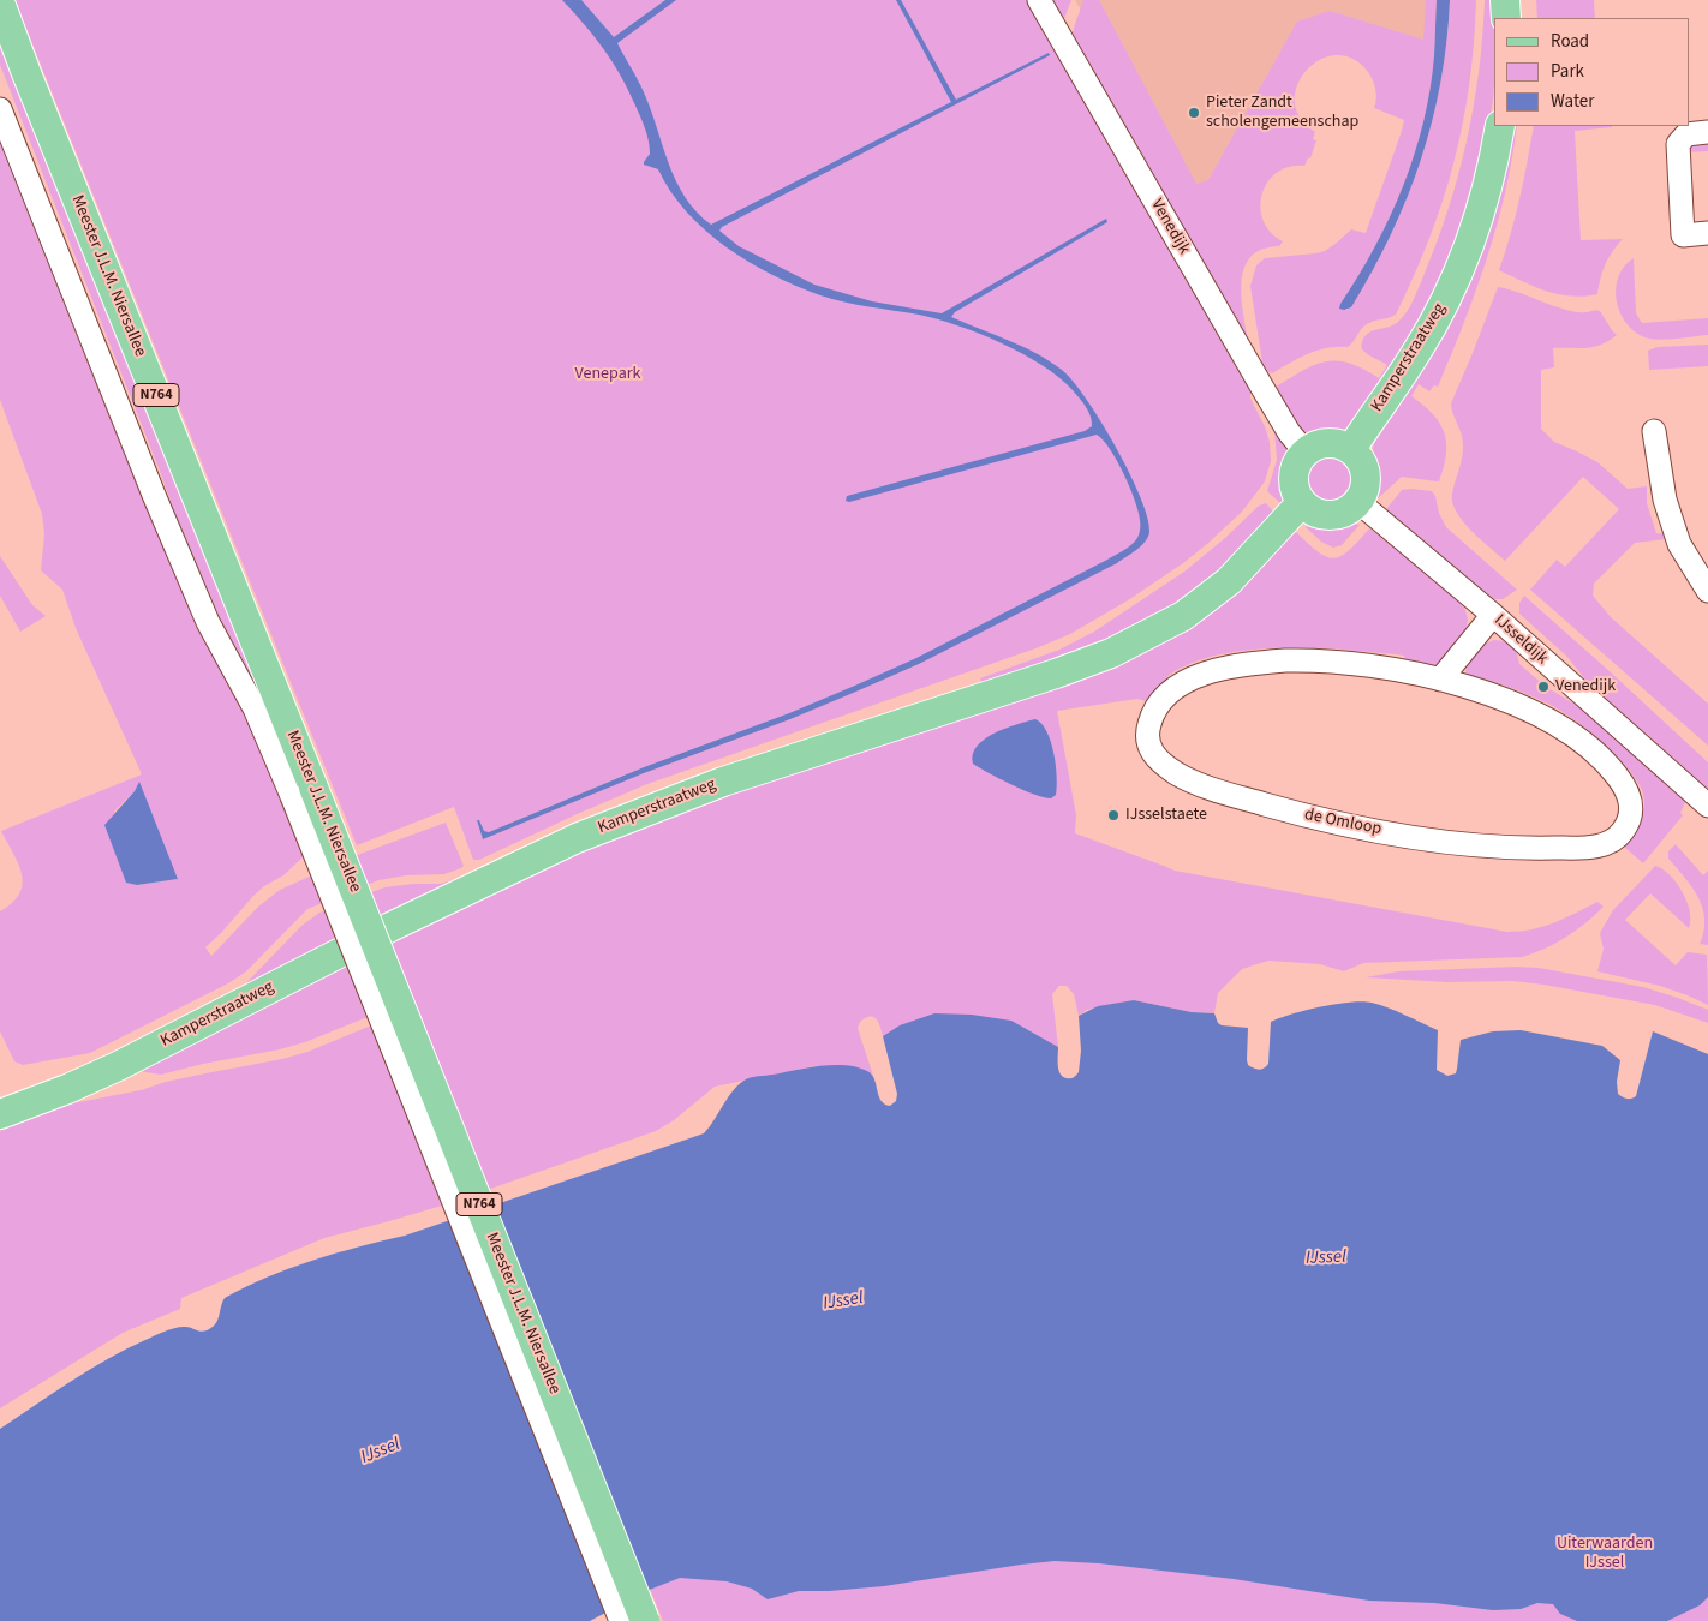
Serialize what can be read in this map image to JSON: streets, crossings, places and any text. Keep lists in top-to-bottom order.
{
  "streets": {
    "main road": ["Meester J.L.M. Niersallee", "Kamperstraatweg", "N764"],
    "street": ["Venedijk", "IJsseldijk", "de Omloop"]
  },
  "crossings": [
    ["Venedijk", "Kamperstraatweg"],
    ["Venedijk", "IJsseldijk"],
    ["Kamperstraatweg", "IJsseldijk"]
  ],
  "water": ["IJssel"],
  "parks": ["Venepark", "Uiterwaarden IJssel"],
  "places": ["Pieter Zandt scholengemeenschap", "Venedijk", "IJsselstaete"],
  "legend": ["Road", "Park", "Water"]
}
